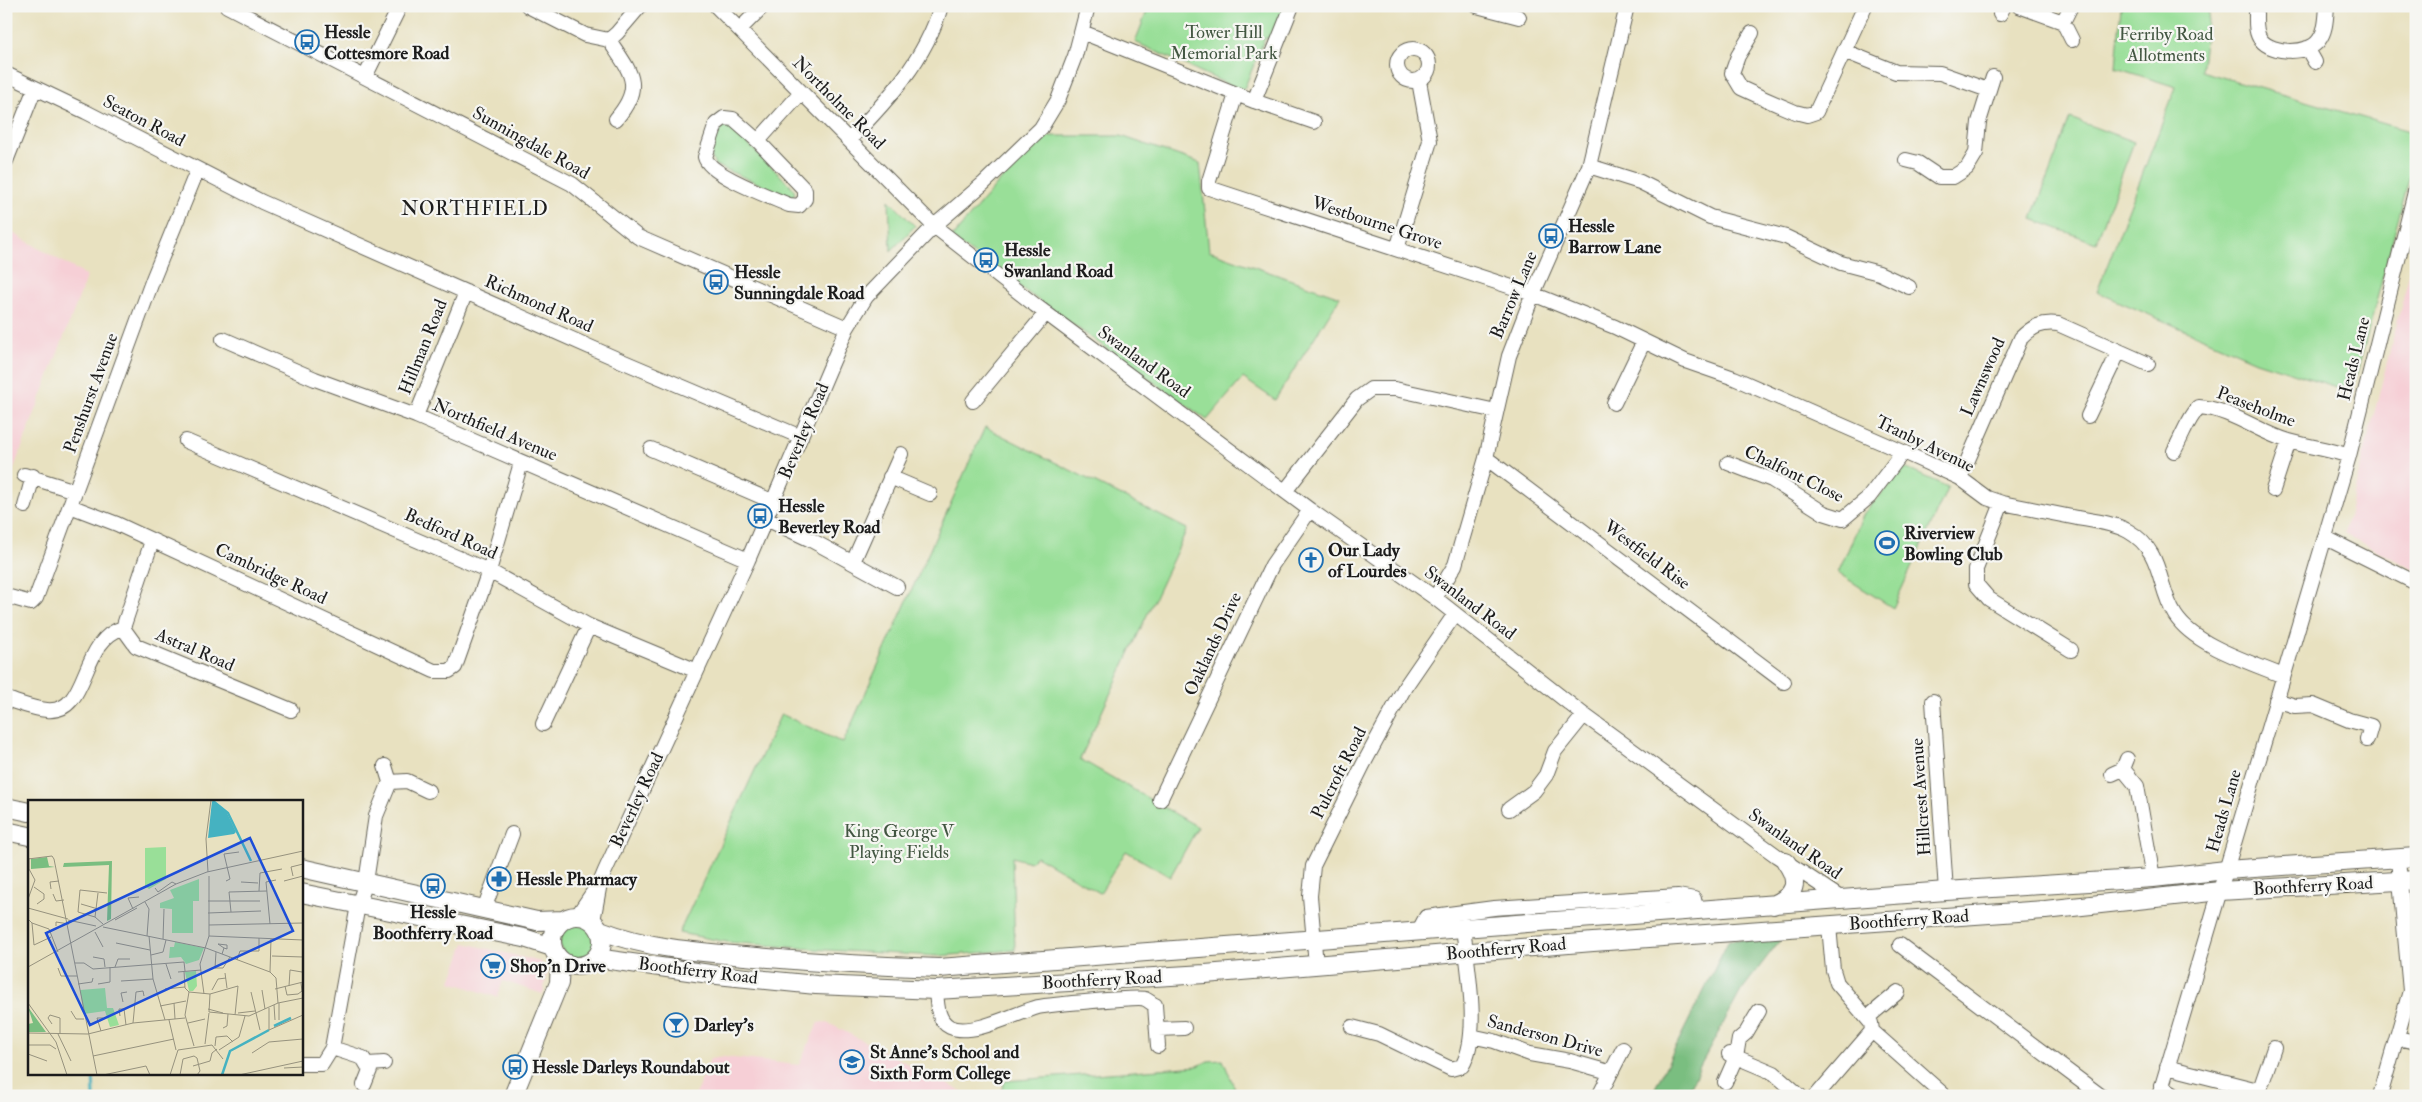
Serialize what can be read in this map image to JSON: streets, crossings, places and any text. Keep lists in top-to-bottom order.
{
  "streets": {
    "main road": ["Boothferry Road"],
    "street": [
      "Northolme Road",
      "Seaton Road",
      "Sunningdale Road",
      "Westbourne Grove",
      "Barrow Lane",
      "Richmond Road",
      "Hillman Road",
      "Heads Lane",
      "Swanland Road",
      "Lawnswood",
      "Penshurst Avenue",
      "Peaseholme",
      "Northfield Avenue",
      "Beverley Road",
      "Tranby Avenue",
      "Chalfont Close",
      "Bedford Road",
      "Westfield Rise",
      "Cambridge Road",
      "Oaklands Drive",
      "Astral Road",
      "Pulcroft Road",
      "Hillcrest Avenue",
      "Sanderson Drive"
    ]
  },
  "crossings": [
    ["Northolme Road", "Swanland Road"],
    ["Northolme Road", "Beverley Road"],
    ["Seaton Road", "Richmond Road"],
    ["Seaton Road", "Penshurst Avenue"],
    ["Sunningdale Road", "Beverley Road"],
    ["Westbourne Grove", "Barrow Lane"],
    ["Westbourne Grove", "Tranby Avenue"],
    ["Barrow Lane", "Swanland Road"],
    ["Barrow Lane", "Tranby Avenue"],
    ["Barrow Lane", "Westfield Rise"],
    ["Richmond Road", "Hillman Road"],
    ["Richmond Road", "Beverley Road"],
    ["Hillman Road", "Northfield Avenue"],
    ["Heads Lane", "Peaseholme"],
    ["Heads Lane", "Tranby Avenue"],
    ["Heads Lane", "Boothferry Road"],
    ["Swanland Road", "Beverley Road"],
    ["Swanland Road", "Oaklands Drive"],
    ["Swanland Road", "Pulcroft Road"],
    ["Swanland Road", "Boothferry Road"],
    ["Lawnswood", "Tranby Avenue"],
    ["Penshurst Avenue", "Cambridge Road"],
    ["Northfield Avenue", "Beverley Road"],
    ["Beverley Road", "Bedford Road"],
    ["Beverley Road", "Boothferry Road"],
    ["Tranby Avenue", "Chalfont Close"],
    ["Bedford Road", "Cambridge Road"],
    ["Pulcroft Road", "Boothferry Road"],
    ["Hillcrest Avenue", "Boothferry Road"],
    ["Boothferry Road", "Sanderson Drive"]
  ],
  "districts": ["NORTHFIELD"],
  "parks": ["Tower Hill Memorial Park", "Ferriby Road Allotments", "King George V Playing Fields"],
  "places": {
    "bus stop": [
      "Hessle Cottesmore Road",
      "Hessle Barrow Lane",
      "Hessle Swanland Road",
      "Hessle Sunningdale Road",
      "Hessle Beverley Road",
      "Hessle Boothferry Road",
      "Hessle Darleys Roundabout"
    ],
    "sports": ["Riverview Bowling Club"],
    "church": ["Our Lady of Lourdes"],
    "pharmacy": ["Hessle Pharmacy"],
    "supermarket": ["Shop'n Drive"],
    "bar": ["Darley's"],
    "school or university": ["St Anne's School and Sixth Form College"]
  }
}
